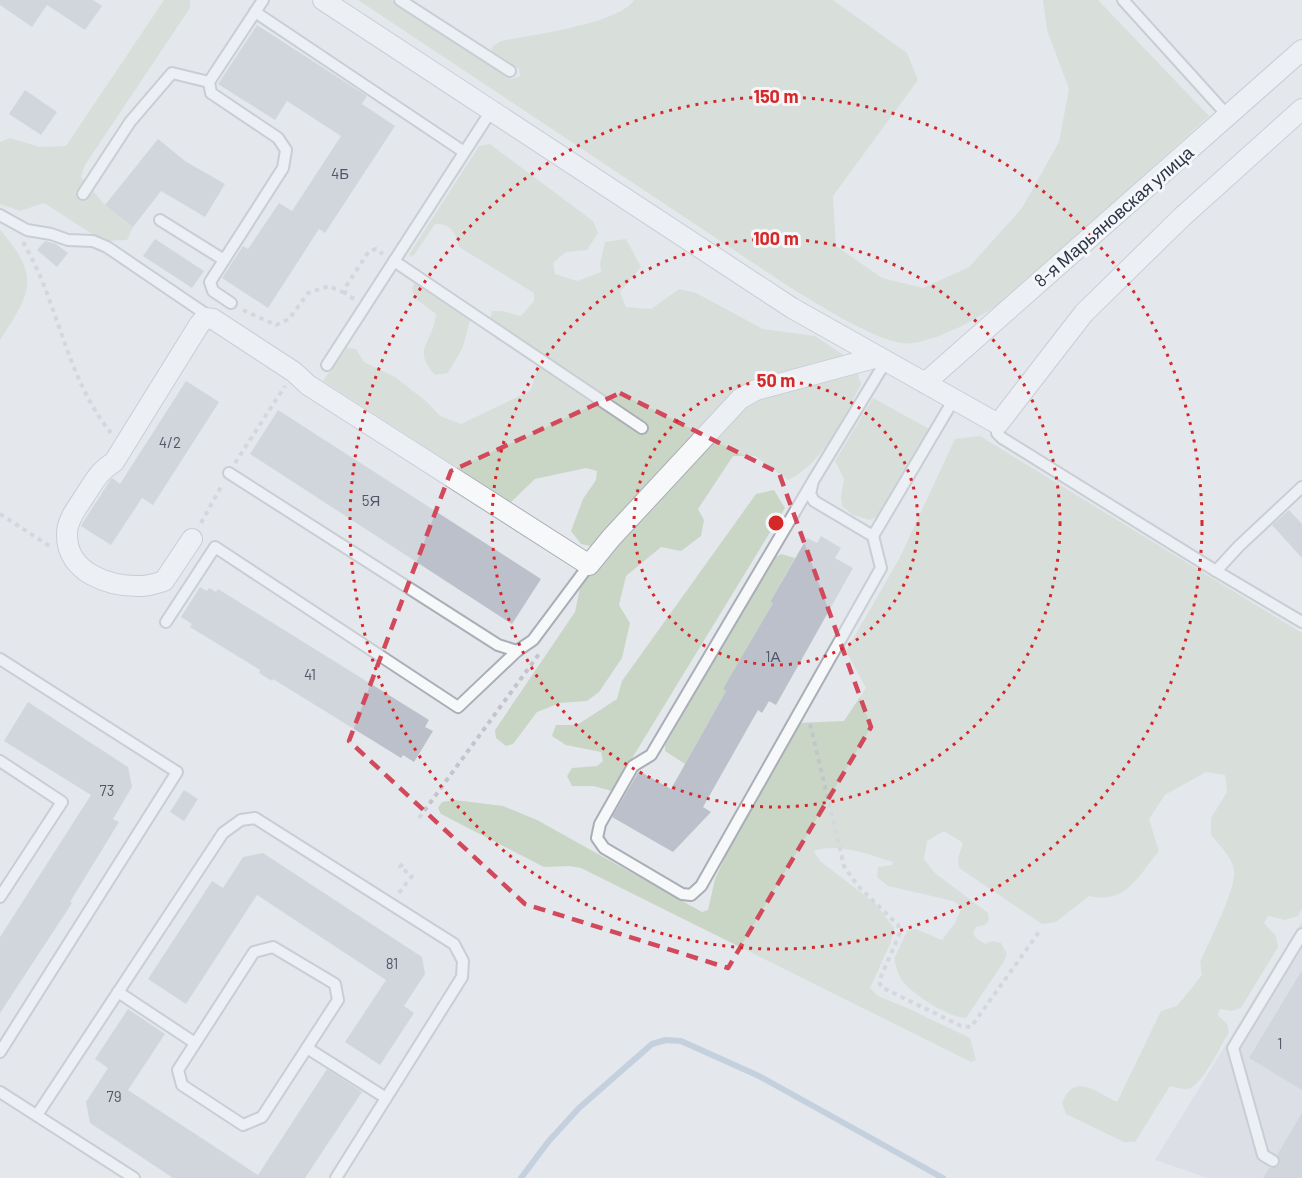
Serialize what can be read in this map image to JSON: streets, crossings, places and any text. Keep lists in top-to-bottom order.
{
  "streets": {
    "street": ["8-я Марьяновская улица"]
  },
  "house_numbers": [
    "4Б",
    "4/2",
    "5Я",
    "1А",
    "41",
    "73",
    "81",
    "1",
    "79"
  ],
  "rings": ["150 m", "100 m", "50 m"]
}
